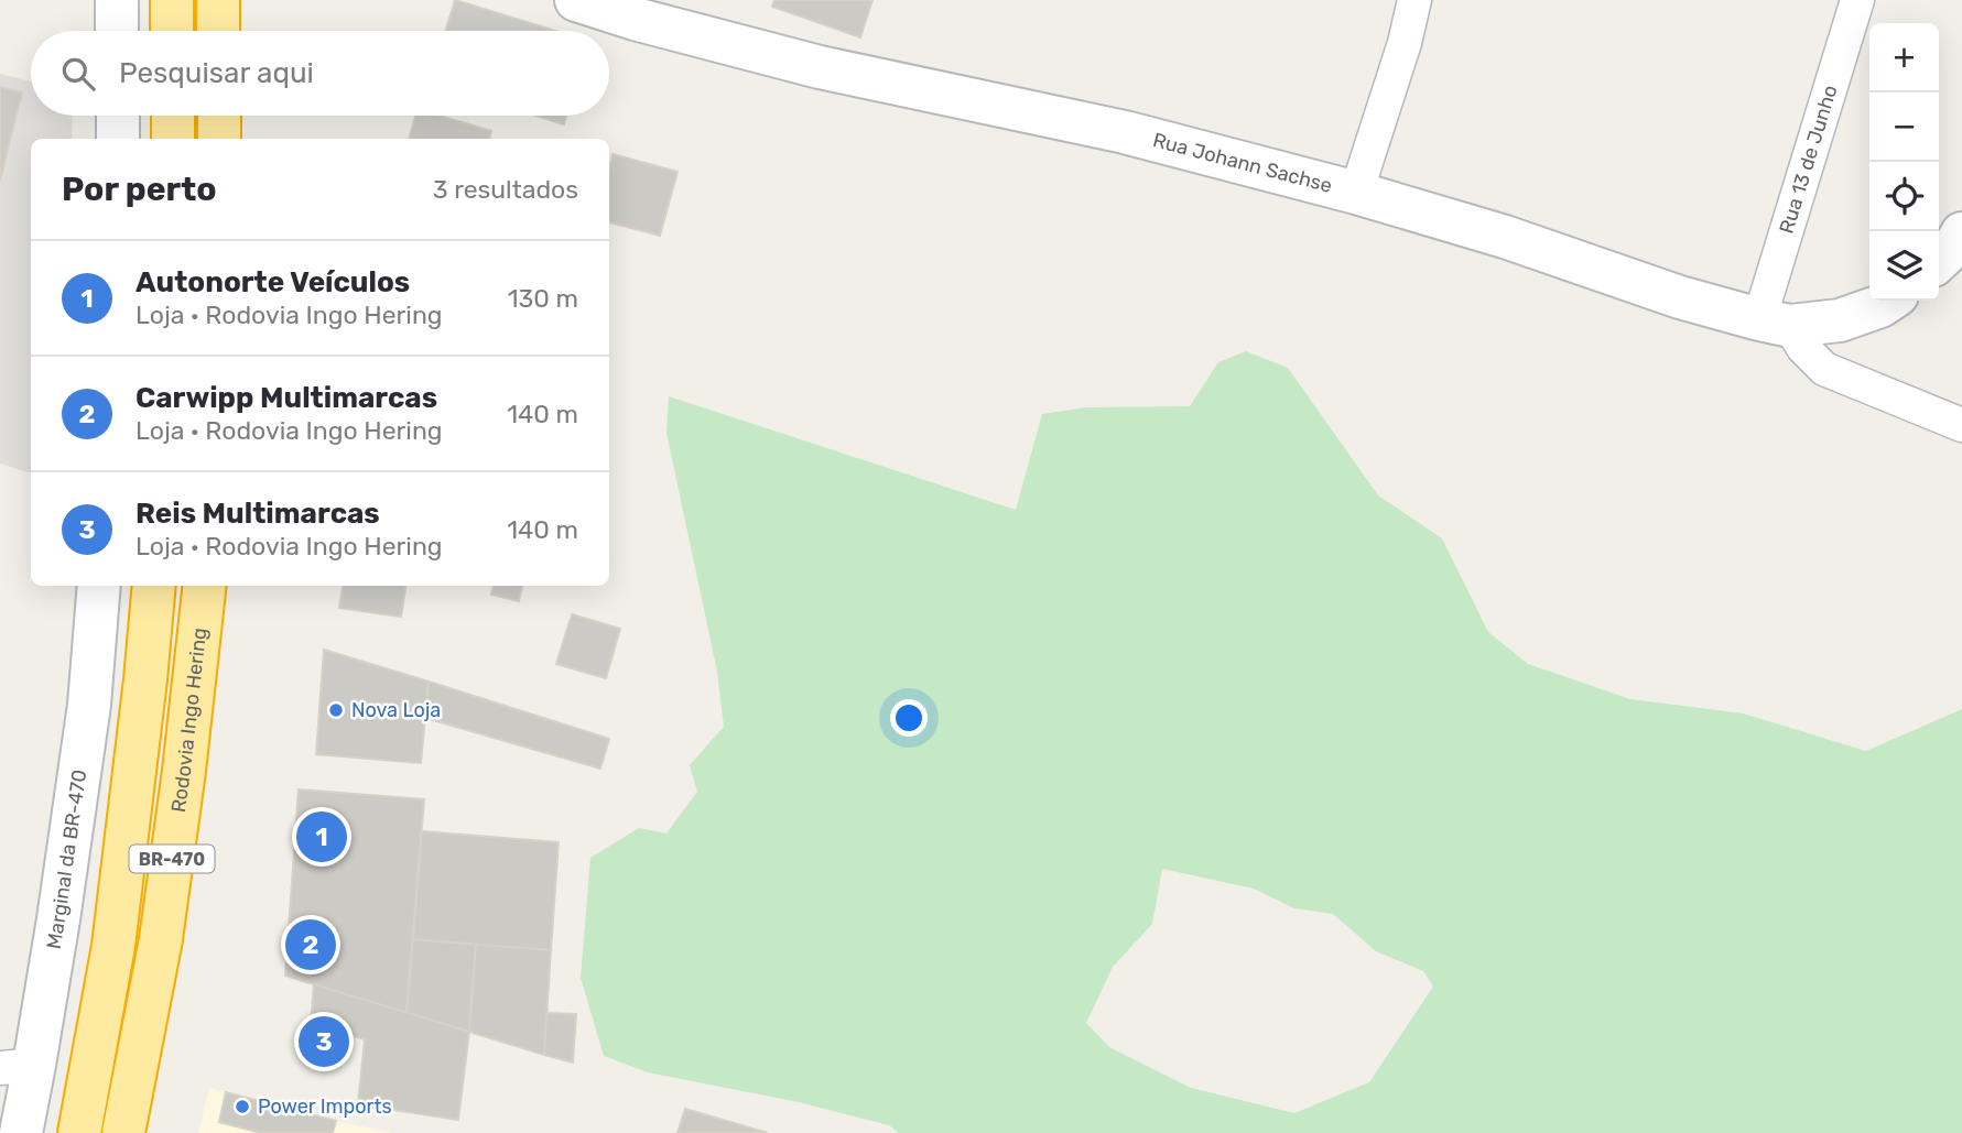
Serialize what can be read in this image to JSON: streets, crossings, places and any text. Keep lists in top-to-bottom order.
{
  "streets": {
    "highway": ["Rodovia Ingo Hering", "BR-470"],
    "street": ["Rua 13 de Junho", "Rua Johann Sachse", "Marginal da BR-470"]
  },
  "crossings": [
    ["Rua 13 de Junho", "Rua Johann Sachse"]
  ],
  "places": ["Nova Loja", "Power Imports"],
  "page": {
    "map_buttons": ["+", "−"],
    "search": "Pesquisar aqui",
    "heading": ["Por perto", "3 resultados"],
    "list": [
      {
        "mark": "1",
        "name": "Autonorte Veículos",
        "note": "Loja · Rodovia Ingo Hering",
        "value": "130 m"
      },
      {
        "mark": "2",
        "name": "Carwipp Multimarcas",
        "note": "Loja · Rodovia Ingo Hering",
        "value": "140 m"
      },
      {
        "mark": "3",
        "name": "Reis Multimarcas",
        "note": "Loja · Rodovia Ingo Hering",
        "value": "140 m"
      }
    ],
    "pins": ["1", "2", "3"]
  }
}
